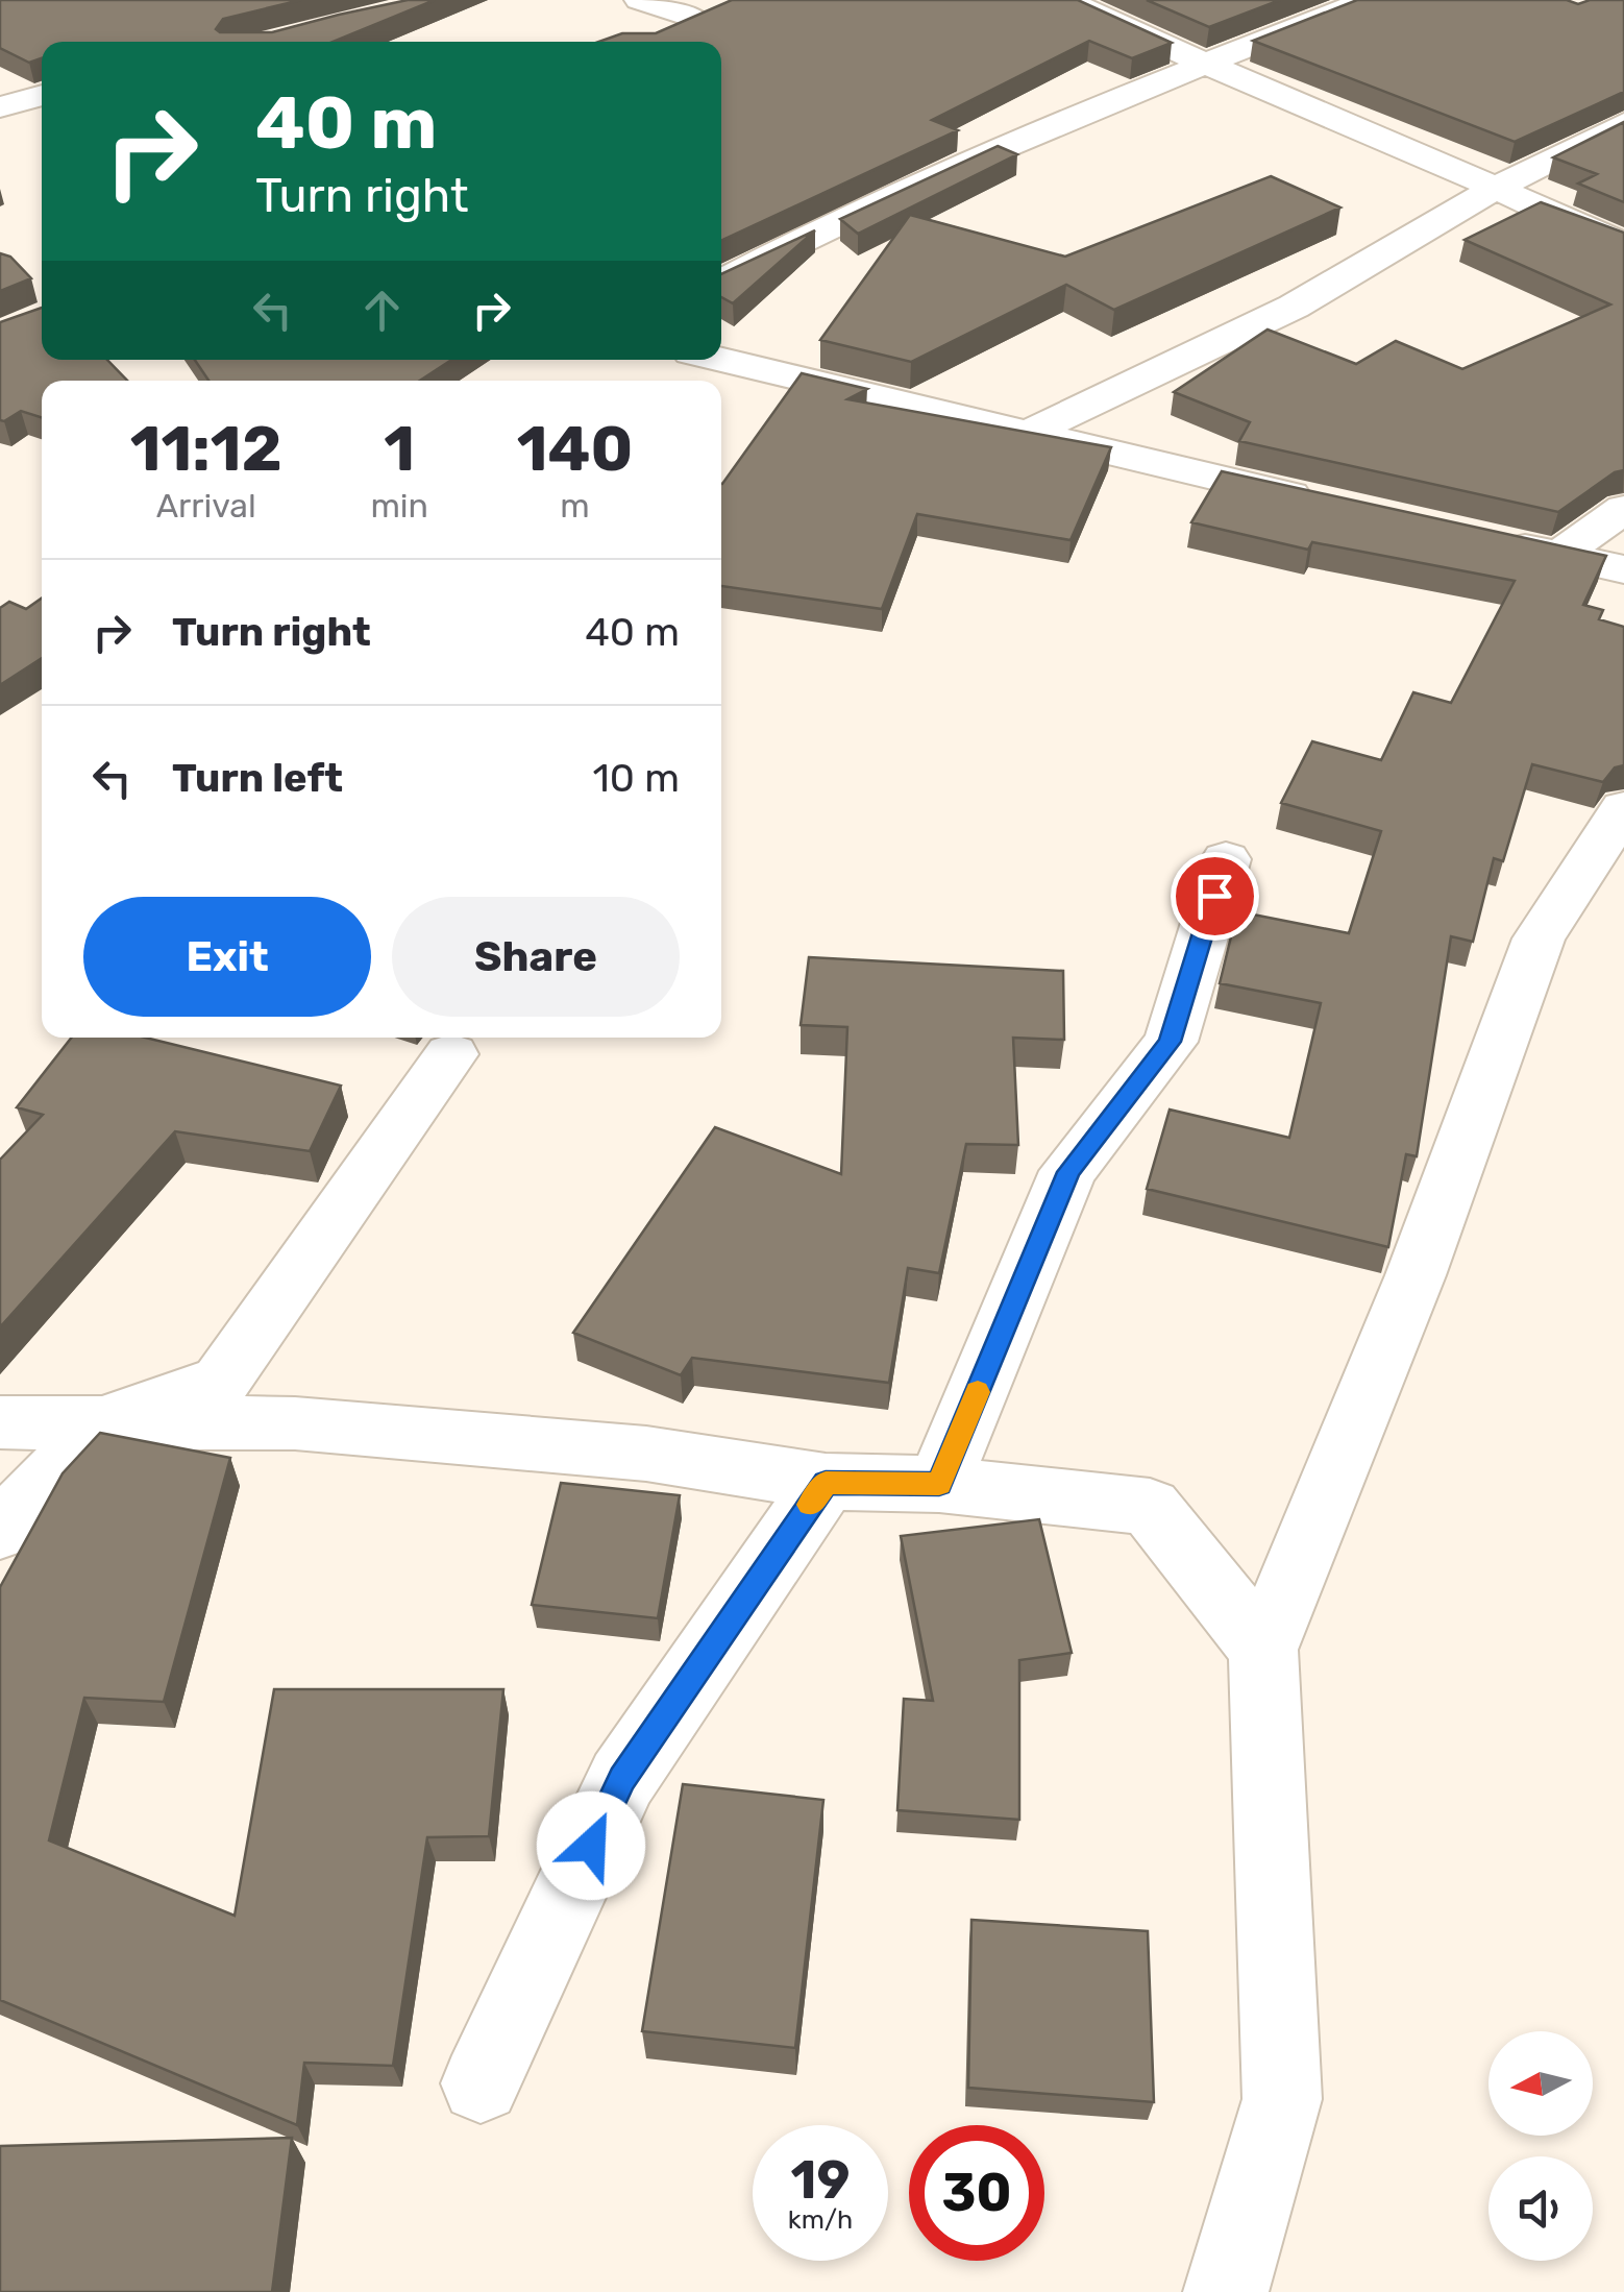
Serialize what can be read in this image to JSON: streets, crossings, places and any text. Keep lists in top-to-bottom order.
{
  "north": "left",
  "page": {
    "turn": ["40 m", "Turn right"],
    "eta": [
      "11:12",
      "Arrival",
      "1",
      "min",
      "140",
      "m"
    ],
    "list": [
      {
        "name": "Turn right",
        "value": "40 m"
      },
      {
        "name": "Turn left",
        "value": "10 m"
      }
    ],
    "buttons": ["Exit", "Share"],
    "speed": "19 km/h",
    "limit": "30"
  }
}
